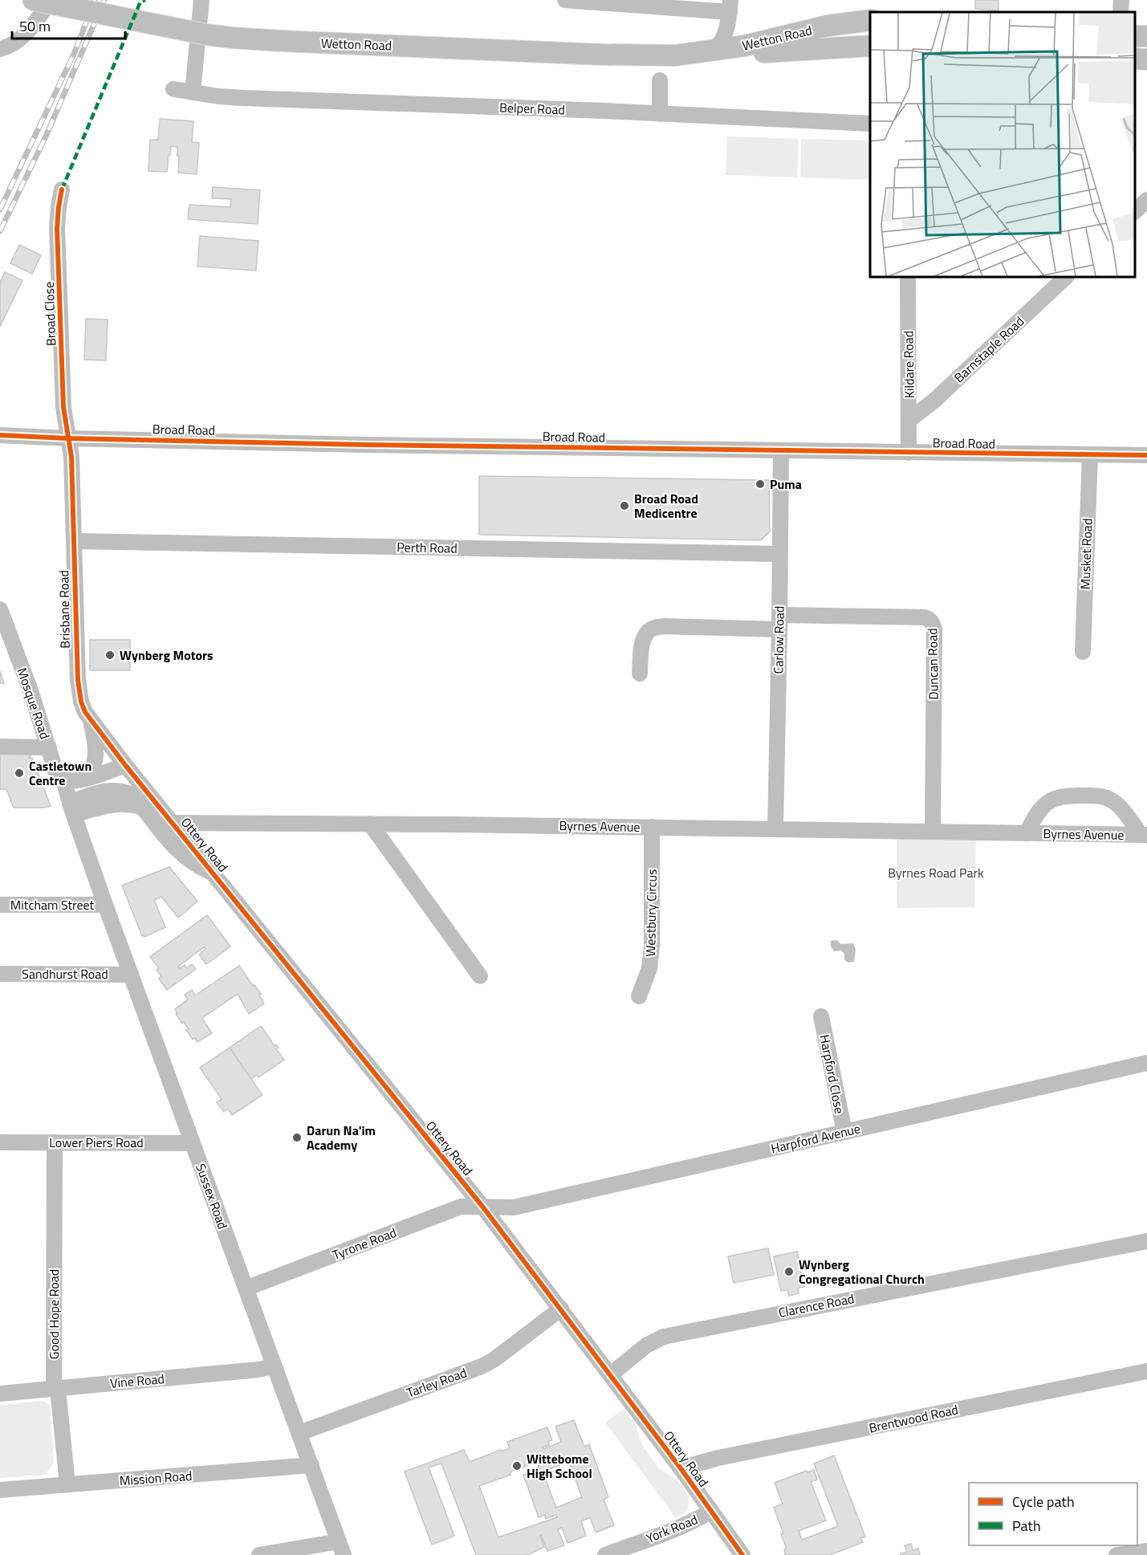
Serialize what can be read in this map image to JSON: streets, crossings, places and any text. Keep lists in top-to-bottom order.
{
  "streets": {
    "main road": ["Wetton Road"],
    "street": [
      "Belper Road",
      "Broad Close",
      "Barnstaple Road",
      "Kildare Road",
      "Broad Road",
      "Perth Road",
      "Musket Road",
      "Brisbane Road",
      "Carlow Road",
      "Duncan Road",
      "Mosque Road",
      "Byrnes Avenue",
      "Ottery Road",
      "Mitcham Street",
      "Westbury Circus",
      "Sandhurst Road",
      "Harpford Close",
      "Harpford Avenue",
      "Lower Piers Road",
      "Sussex Road",
      "Tyrone Road",
      "Clarence Road",
      "Good Hope Road",
      "Vine Road",
      "Tarley Road",
      "Brentwood Road",
      "Mission Road",
      "York Road"
    ]
  },
  "crossings": [
    ["Broad Close", "Broad Road"],
    ["Broad Close", "Brisbane Road"],
    ["Barnstaple Road", "Kildare Road"],
    ["Kildare Road", "Broad Road"],
    ["Broad Road", "Musket Road"],
    ["Broad Road", "Brisbane Road"],
    ["Broad Road", "Carlow Road"],
    ["Perth Road", "Brisbane Road"],
    ["Perth Road", "Carlow Road"],
    ["Brisbane Road", "Ottery Road"],
    ["Carlow Road", "Duncan Road"],
    ["Carlow Road", "Byrnes Avenue"],
    ["Duncan Road", "Byrnes Avenue"],
    ["Mosque Road", "Sussex Road"],
    ["Byrnes Avenue", "Ottery Road"],
    ["Byrnes Avenue", "Westbury Circus"],
    ["Ottery Road", "Harpford Avenue"],
    ["Ottery Road", "Tyrone Road"],
    ["Ottery Road", "Clarence Road"],
    ["Ottery Road", "Tarley Road"],
    ["Ottery Road", "Brentwood Road"],
    ["Ottery Road", "York Road"],
    ["Mitcham Street", "Sussex Road"],
    ["Sandhurst Road", "Sussex Road"],
    ["Harpford Close", "Harpford Avenue"],
    ["Harpford Avenue", "Tyrone Road"],
    ["Lower Piers Road", "Sussex Road"],
    ["Lower Piers Road", "Good Hope Road"],
    ["Sussex Road", "Tyrone Road"],
    ["Sussex Road", "Vine Road"],
    ["Sussex Road", "Tarley Road"],
    ["Sussex Road", "Mission Road"],
    ["Good Hope Road", "Vine Road"],
    ["Good Hope Road", "Mission Road"]
  ],
  "parks": ["Byrnes Road Park"],
  "places": [
    "Puma",
    "Broad Road Medicentre",
    "Wynberg Motors",
    "Castletown Centre",
    "Darun Na'im Academy",
    "Wynberg Congregational Church",
    "Wittebome High School"
  ],
  "legend": ["Cycle path", "Path"],
  "scale_bar": "50 m"
}
